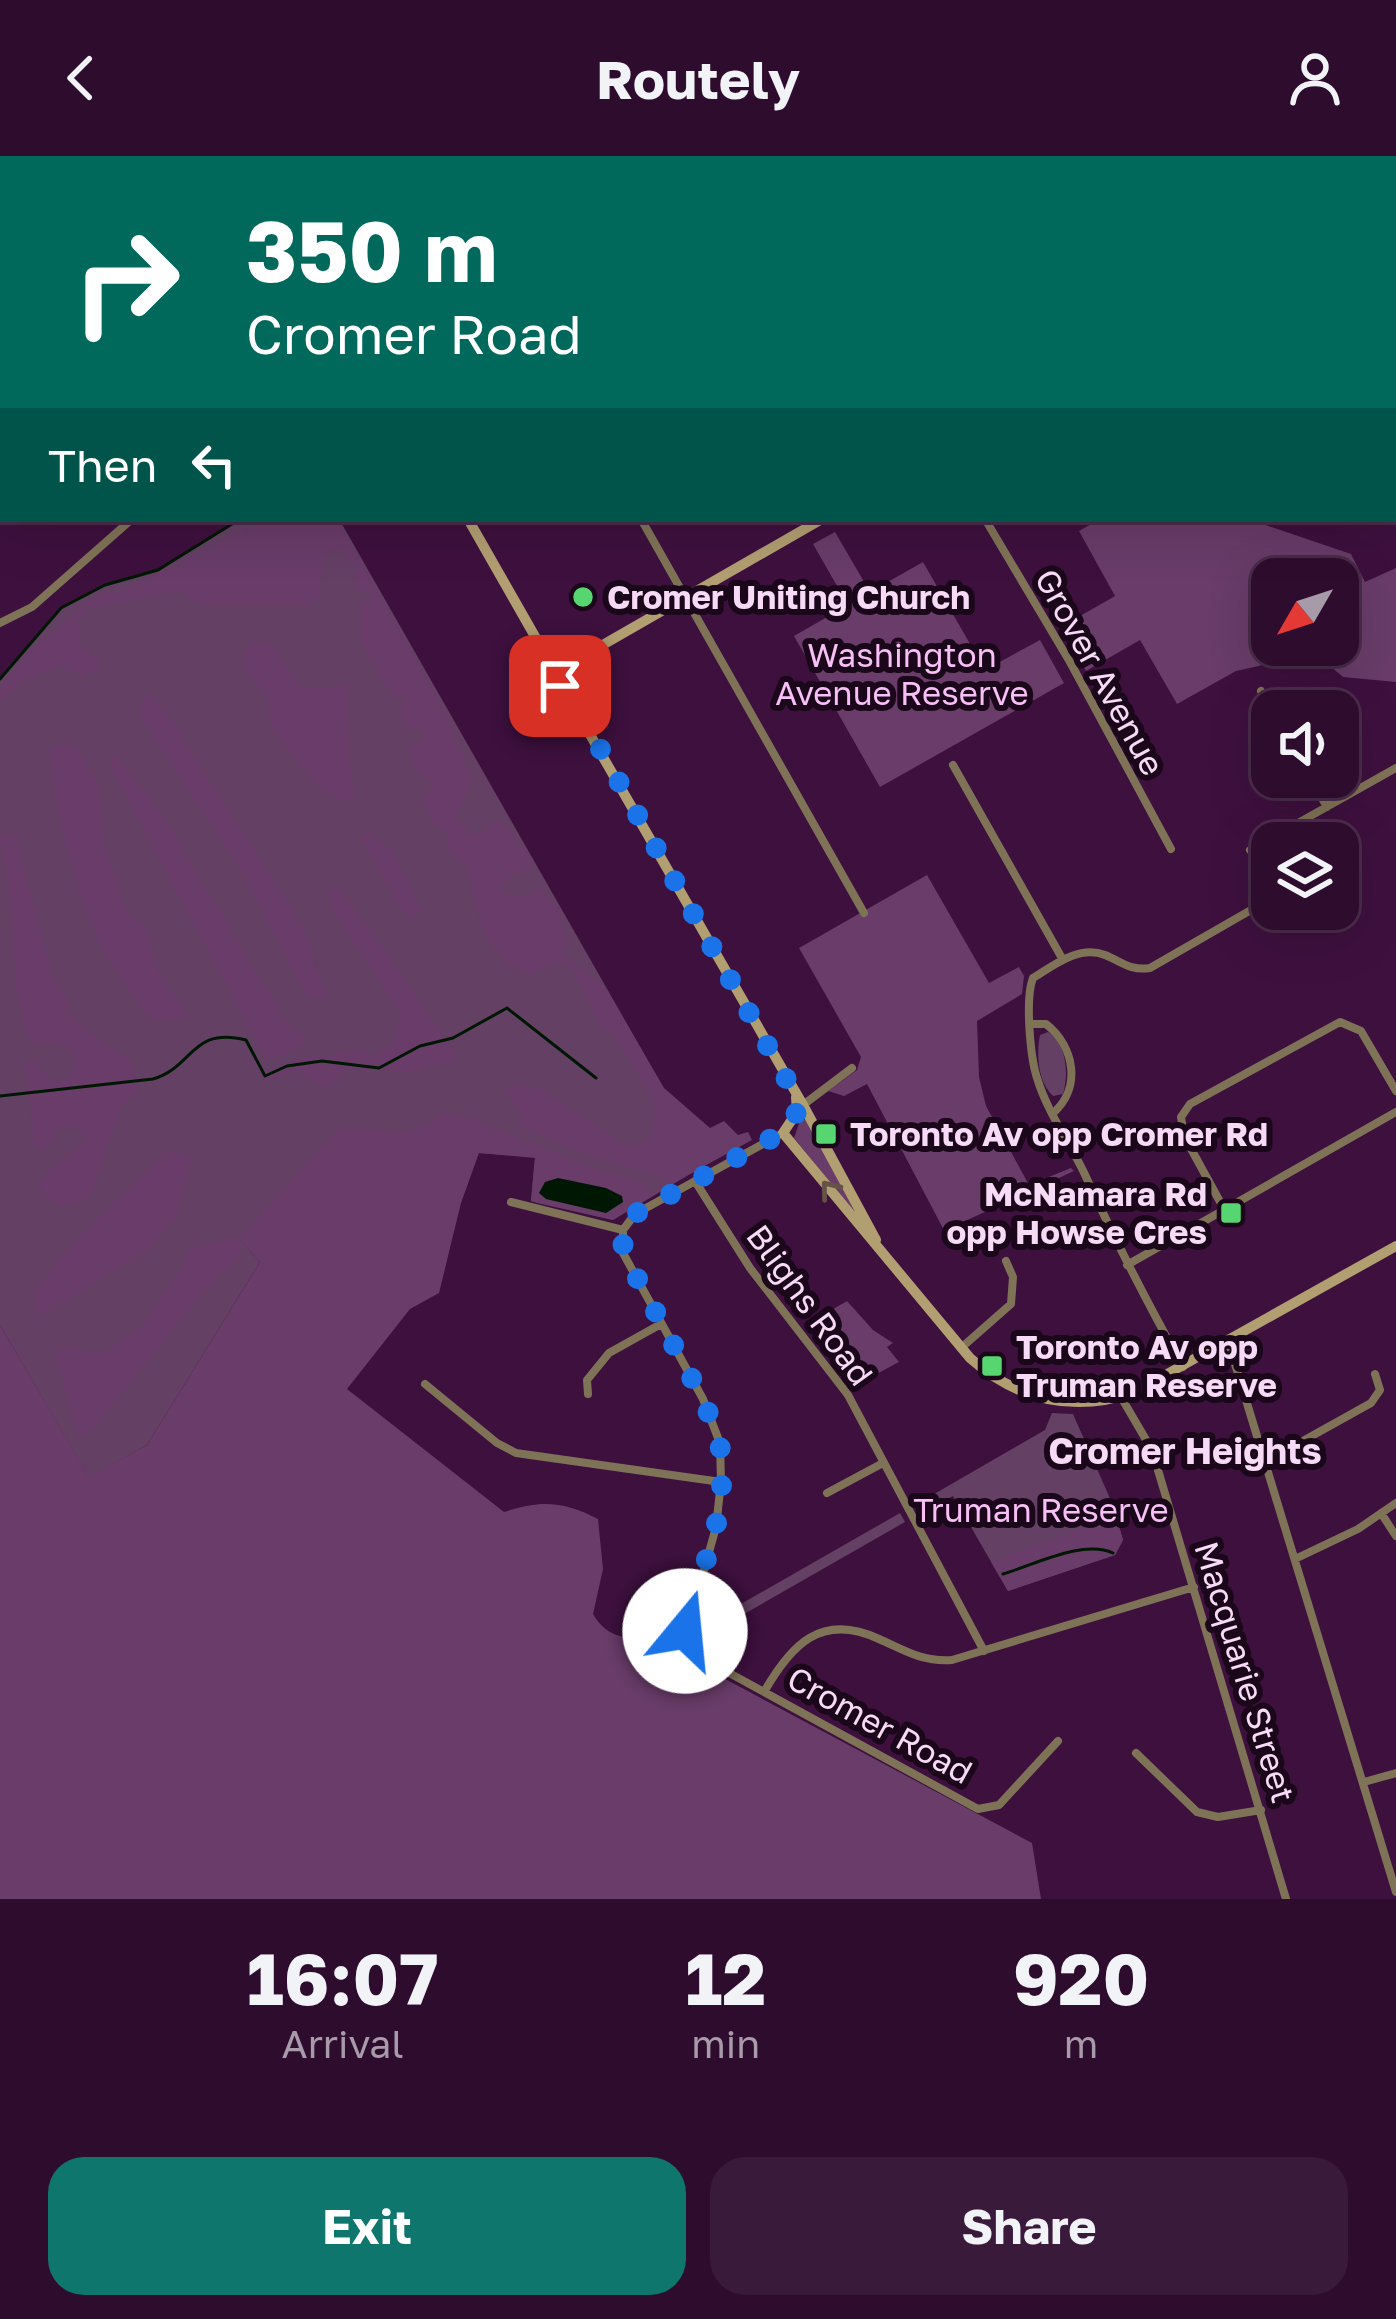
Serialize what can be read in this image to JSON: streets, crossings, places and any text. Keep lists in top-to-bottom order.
{
  "streets": {
    "street": [
      "Grover Avenue",
      "Blighs Road",
      "Macquarie Street",
      "Cromer Road"
    ]
  },
  "districts": ["Cromer Heights"],
  "parks": ["Washington Avenue Reserve", "Truman Reserve"],
  "places": {
    "other": ["Cromer Uniting Church"],
    "transit": ["Toronto Av opp Cromer Rd", "McNamara Rd opp Howse Cres", "Toronto Av opp Truman Reserve"]
  },
  "north": "bottom left",
  "page": {
    "header": "Routely",
    "turn": ["350 m", "Cromer Road"],
    "then": "Then",
    "eta": [
      "16:07",
      "Arrival",
      "12",
      "min",
      "920",
      "m"
    ],
    "buttons": ["Exit", "Share"]
  }
}
